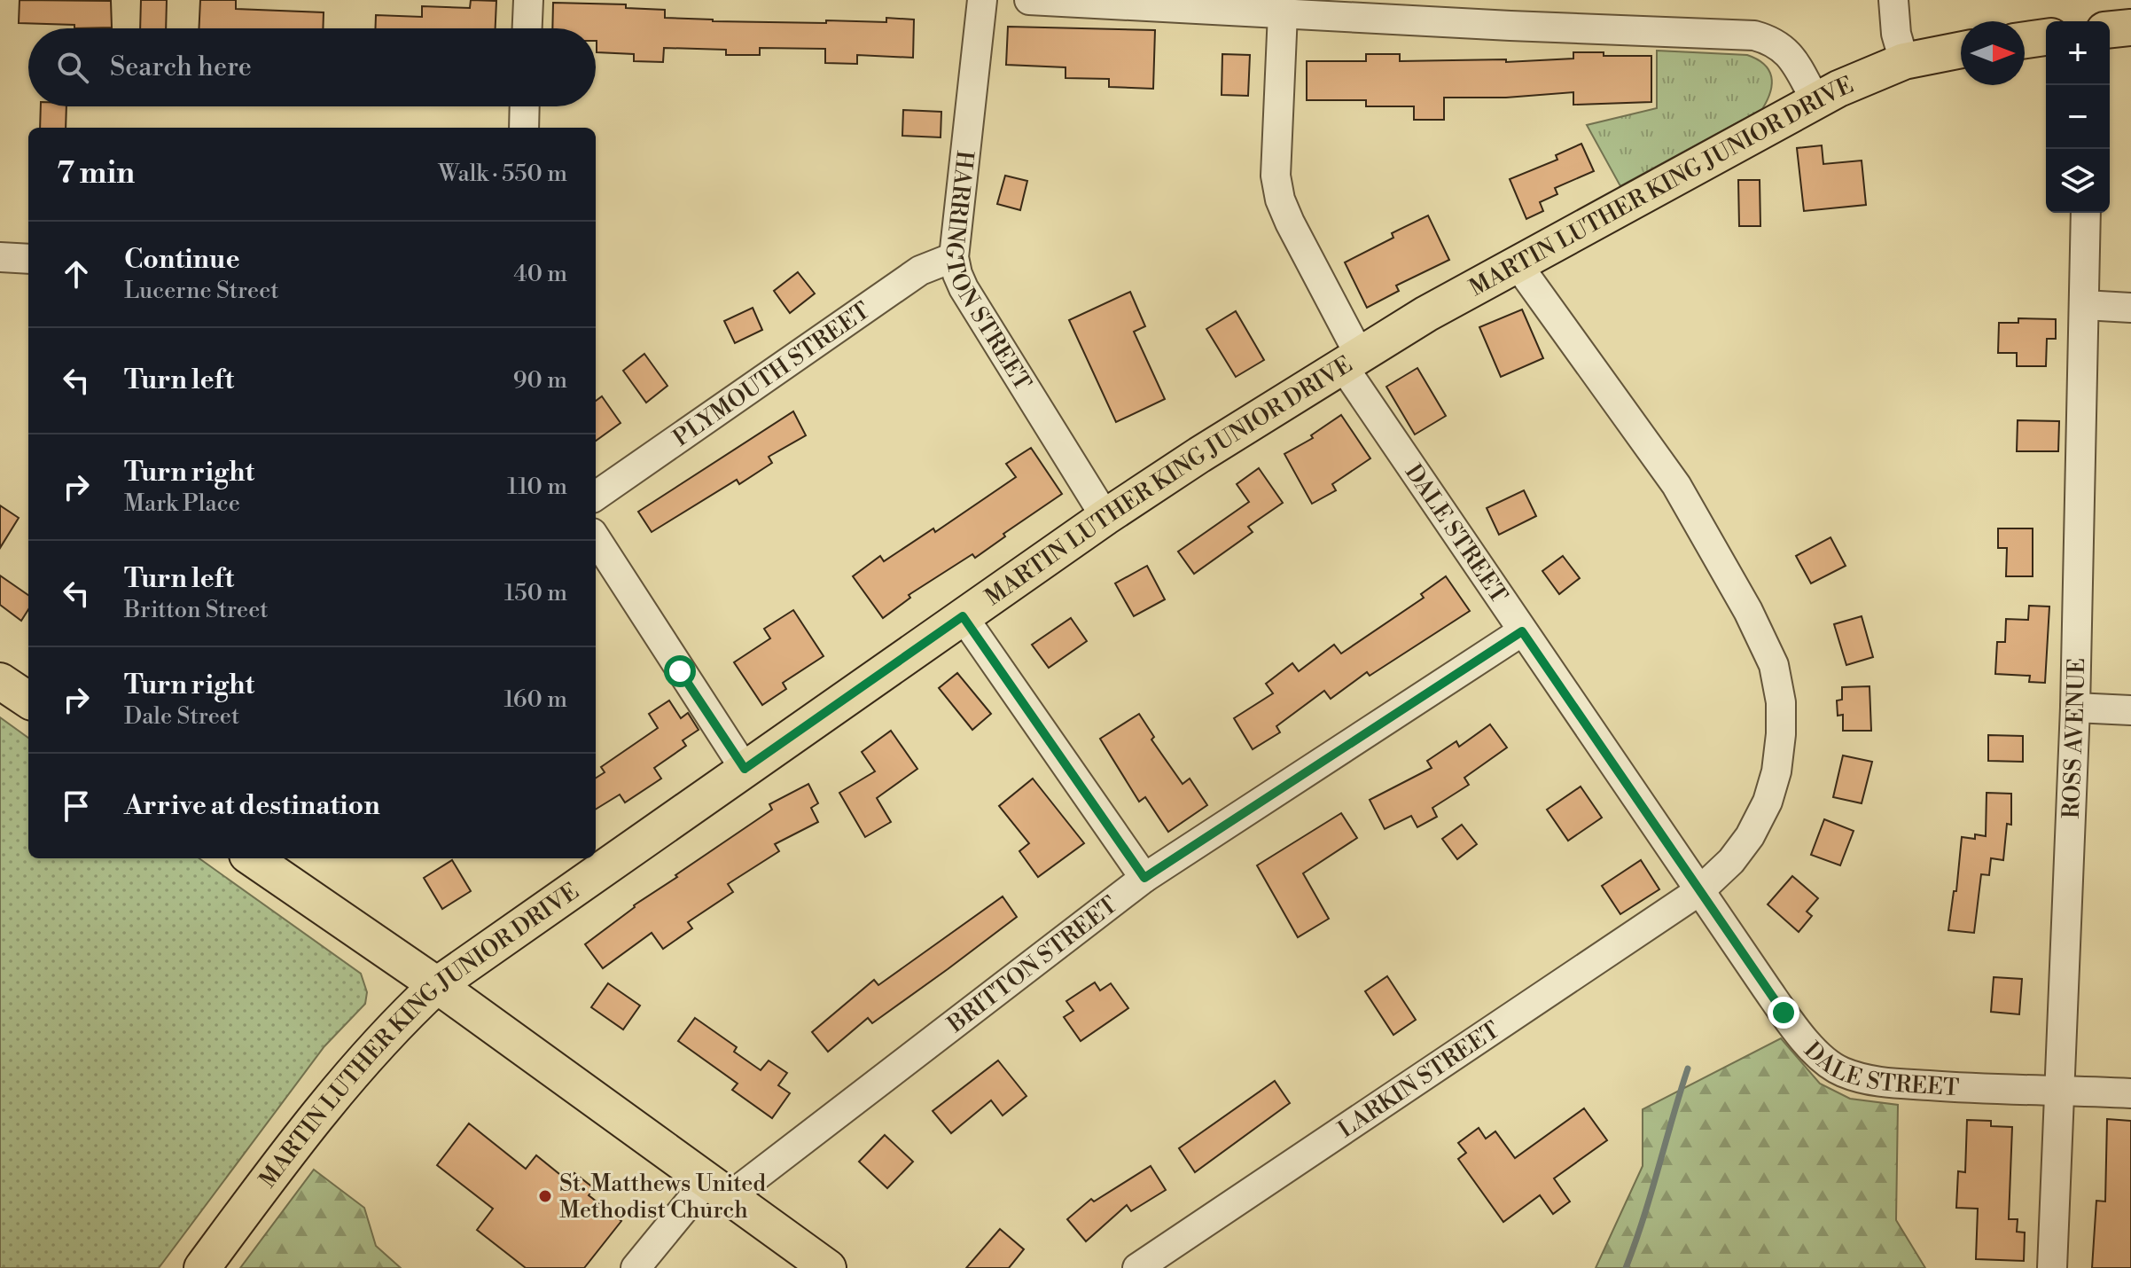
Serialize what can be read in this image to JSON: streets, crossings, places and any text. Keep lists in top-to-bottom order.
{
  "streets": {
    "main road": ["MARTIN LUTHER KING JUNIOR DRIVE"],
    "street": [
      "HARRINGTON STREET",
      "PLYMOUTH STREET",
      "DALE STREET",
      "ROSS AVENUE",
      "BRITTON STREET",
      "LARKIN STREET"
    ]
  },
  "crossings": [
    ["MARTIN LUTHER KING JUNIOR DRIVE", "HARRINGTON STREET"],
    ["MARTIN LUTHER KING JUNIOR DRIVE", "DALE STREET"],
    ["MARTIN LUTHER KING JUNIOR DRIVE", "LARKIN STREET"],
    ["HARRINGTON STREET", "PLYMOUTH STREET"],
    ["DALE STREET", "ROSS AVENUE"],
    ["DALE STREET", "BRITTON STREET"],
    ["DALE STREET", "LARKIN STREET"]
  ],
  "places": ["St. Matthews United Methodist Church"],
  "north": "right",
  "page": {
    "map_buttons": ["+", "−"],
    "search": "Search here",
    "heading": ["7 min", "Walk · 550 m"],
    "list": [
      ["Continue", "Lucerne Street", "40 m"],
      ["Turn left", "90 m"],
      ["Turn right", "Mark Place", "110 m"],
      ["Turn left", "Britton Street", "150 m"],
      ["Turn right", "Dale Street", "160 m"],
      "Arrive at destination"
    ]
  }
}
